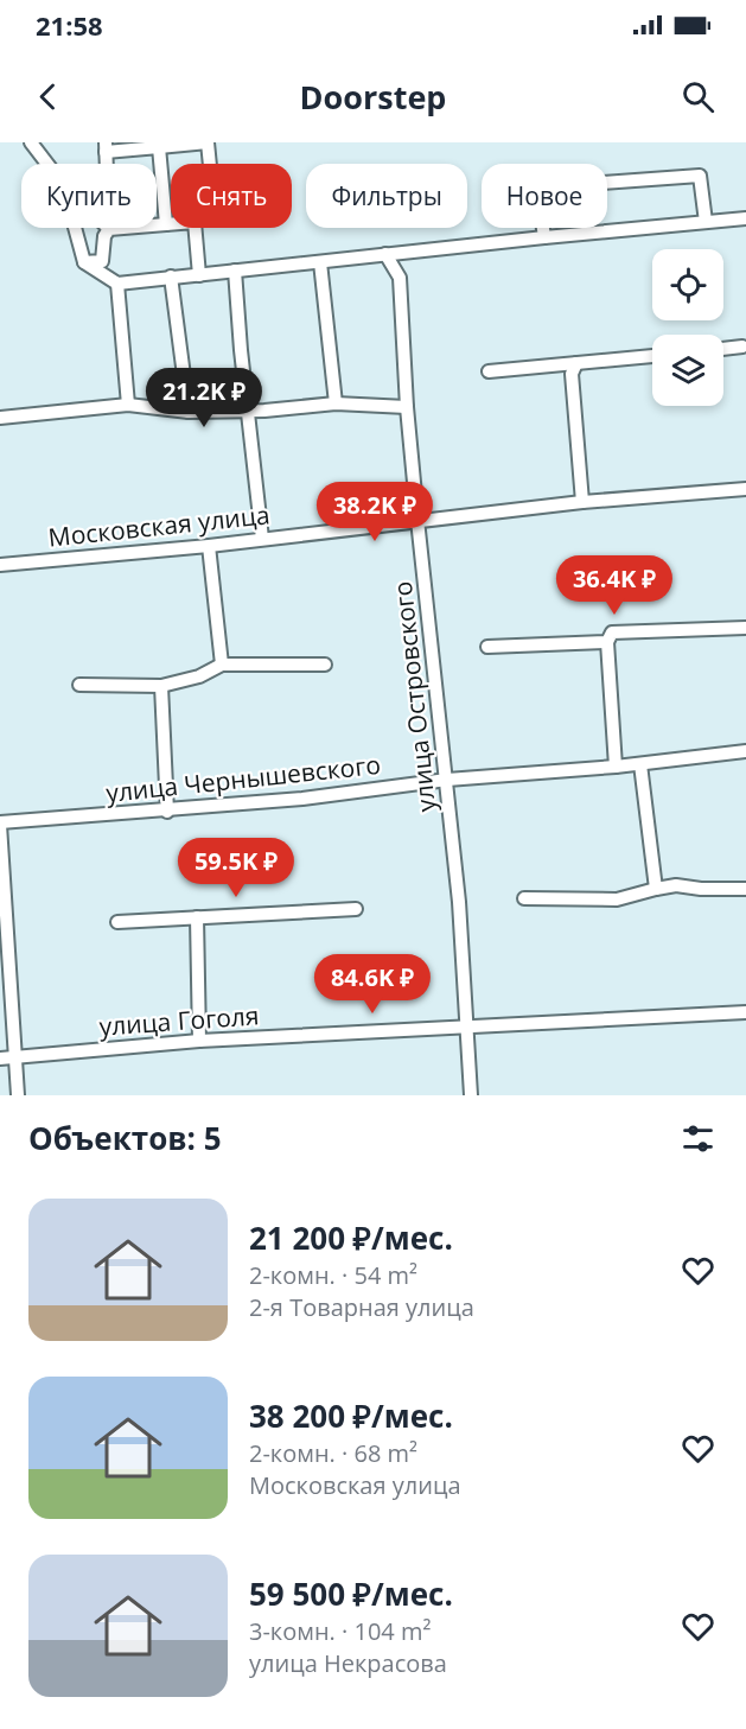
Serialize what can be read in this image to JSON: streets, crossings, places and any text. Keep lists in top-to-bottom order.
{
  "streets": {
    "street": [
      "Московская улица",
      "улица Островского",
      "улица Чернышевского",
      "улица Гоголя"
    ]
  },
  "crossings": [
    ["Московская улица", "улица Островского"],
    ["улица Островского", "улица Чернышевского"],
    ["улица Островского", "улица Гоголя"]
  ],
  "page": {
    "status": "21:58",
    "header": "Doorstep",
    "chip": [
      "Купить",
      "Снять",
      "Фильтры",
      "Новое"
    ],
    "price": [
      "21.2K ₽",
      "38.2K ₽",
      "36.4K ₽",
      "59.5K ₽",
      "84.6K ₽"
    ],
    "heading": "Объектов: 5",
    "list": [
      {
        "name": "21 200 ₽/мес.",
        "note": "2-комн. · 54 m² · 2-я Товарная улица"
      },
      {
        "name": "38 200 ₽/мес.",
        "note": "2-комн. · 68 m² · Московская улица"
      },
      {
        "name": "59 500 ₽/мес.",
        "note": "3-комн. · 104 m² · улица Некрасова"
      }
    ]
  }
}
